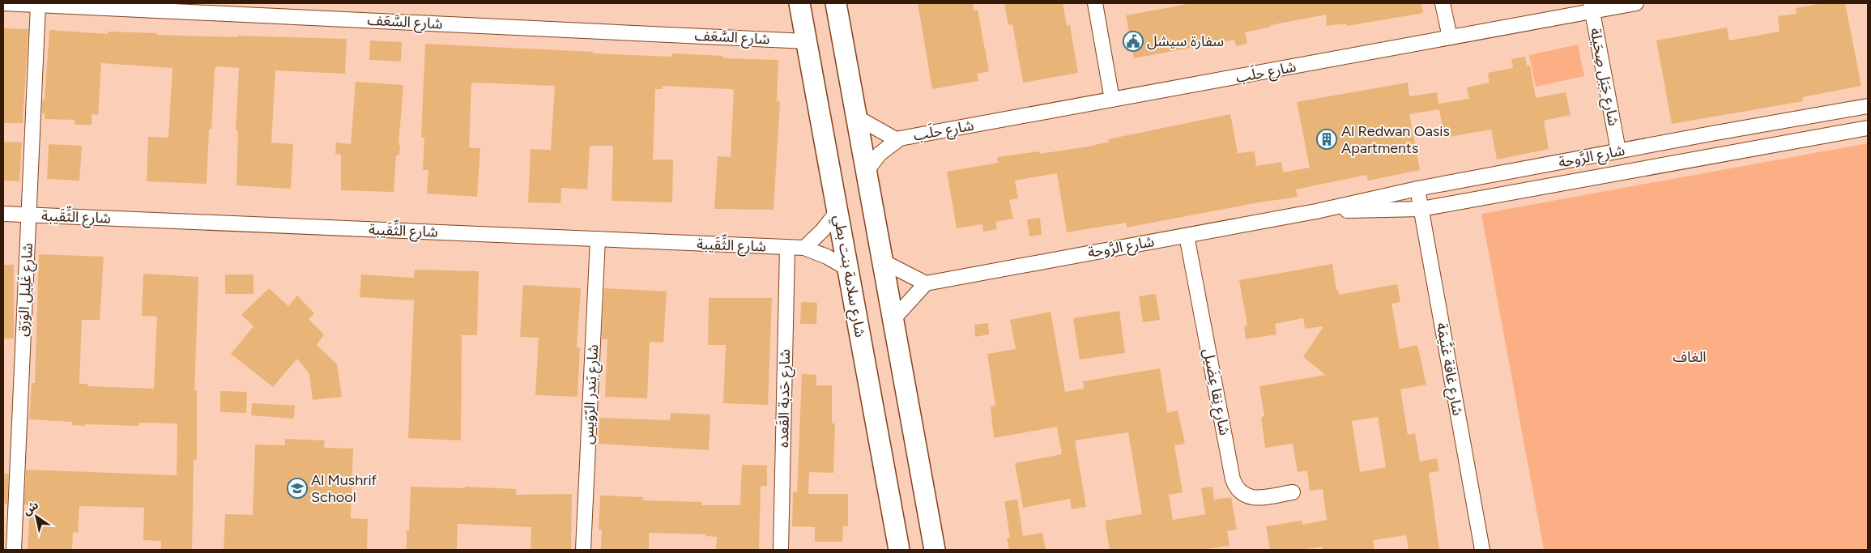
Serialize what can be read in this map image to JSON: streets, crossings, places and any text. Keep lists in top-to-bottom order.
{
  "streets": {
    "main road": ["شارع سلامة بنت بطي"],
    "street": [
      "شارع السَّعَف",
      "شارع حلَب",
      "شارع جَبَل صِحَيلة",
      "شارع الرَّوحة",
      "شارع الثِّقَيبة",
      "شارع غَلِيل الوَرَق",
      "شارع غافة غنَّيمَة",
      "شارع نِقا عِضَيل",
      "شارع بَندر الرّوَيس",
      "شارع حَدبة القَعده"
    ]
  },
  "crossings": [
    ["شارع السَّعَف", "شارع سلامة بنت بطي"],
    ["شارع السَّعَف", "شارع غَلِيل الوَرَق"],
    ["شارع حلَب", "شارع جَبَل صِحَيلة"],
    ["شارع جَبَل صِحَيلة", "شارع الرَّوحة"],
    ["شارع الرَّوحة", "شارع غافة غنَّيمَة"],
    ["شارع الرَّوحة", "شارع نِقا عِضَيل"],
    ["شارع الثِّقَيبة", "شارع سلامة بنت بطي"],
    ["شارع الثِّقَيبة", "شارع غَلِيل الوَرَق"],
    ["شارع الثِّقَيبة", "شارع بَندر الرّوَيس"],
    ["شارع الثِّقَيبة", "شارع حَدبة القَعده"]
  ],
  "parks": ["الغاف"],
  "places": {
    "public building": ["سفارة سيشل"],
    "building": ["Al Redwan Oasis Apartments"],
    "school or university": ["Al Mushrif School"]
  },
  "north": "top left"
}
